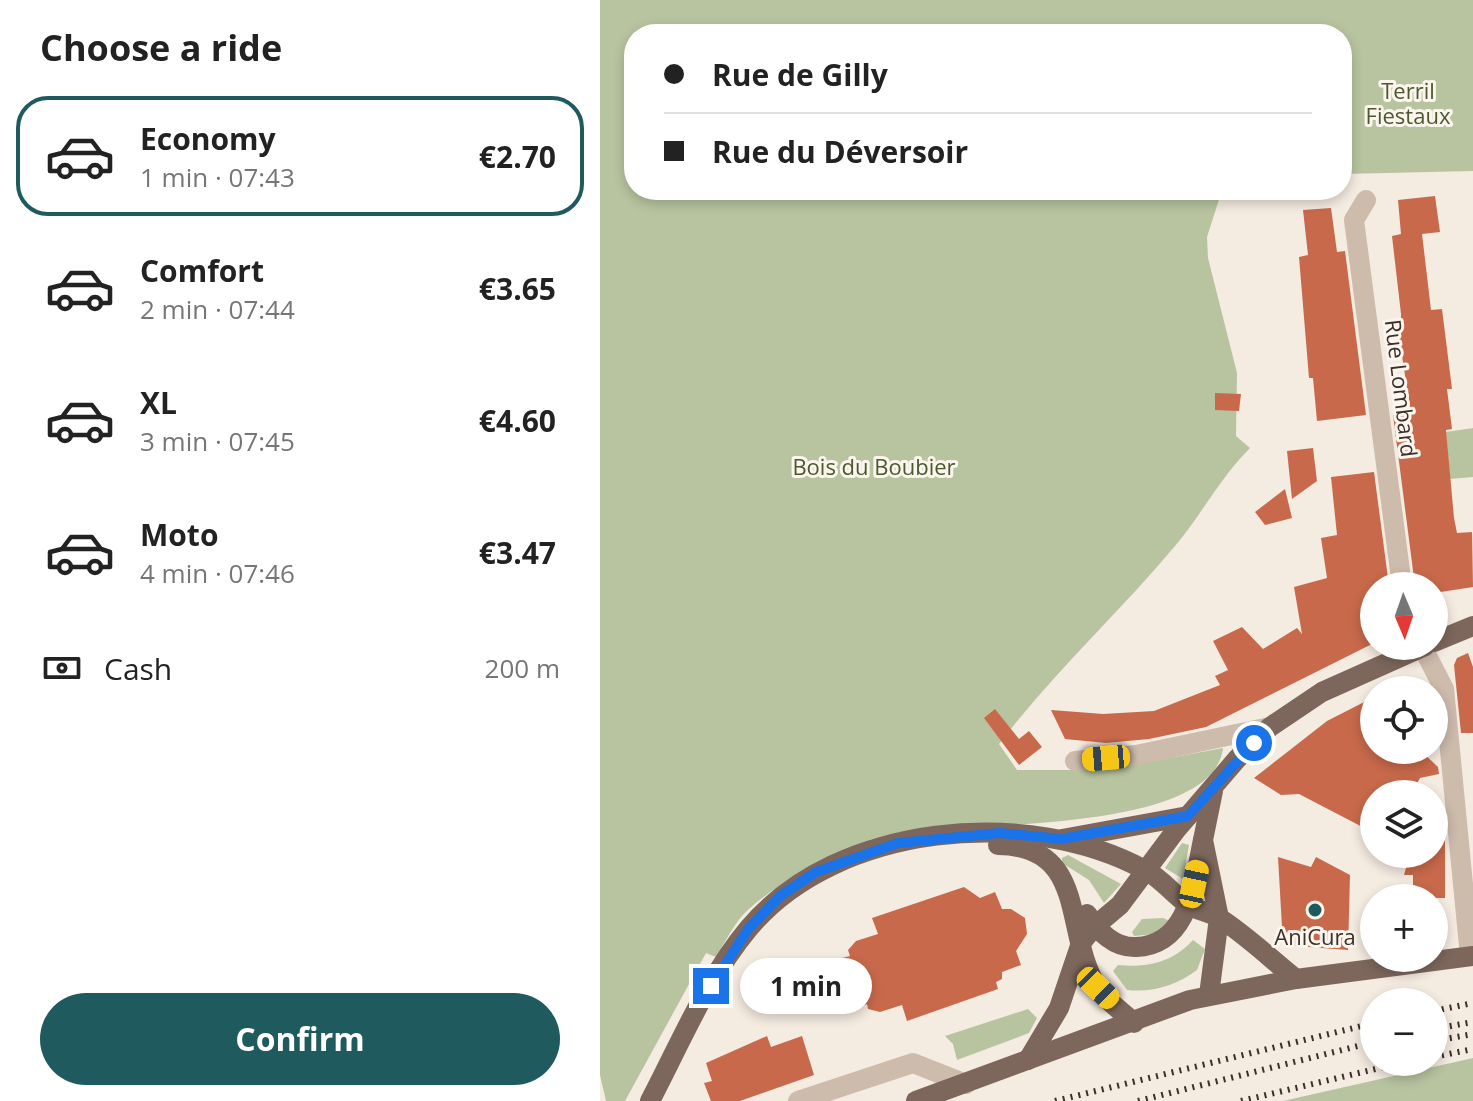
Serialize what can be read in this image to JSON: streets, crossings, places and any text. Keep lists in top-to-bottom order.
{
  "streets": {
    "street": ["Rue Lombard"]
  },
  "parks": ["Terril Fiestaux", "Bois du Boubier"],
  "places": ["AniCura"],
  "north": "bottom",
  "page": {
    "heading": "Choose a ride",
    "banner": ["Rue de Gilly", "Rue du Déversoir"],
    "list": [
      {
        "name": "Economy",
        "note": "1 min · 07:43",
        "value": "€2.70"
      },
      {
        "name": "Comfort",
        "note": "2 min · 07:44",
        "value": "€3.65"
      },
      {
        "name": "XL",
        "note": "3 min · 07:45",
        "value": "€4.60"
      },
      {
        "name": "Moto",
        "note": "4 min · 07:46",
        "value": "€3.47"
      }
    ],
    "map_buttons": ["+", "−"],
    "pay": ["Cash", "200 m"],
    "bubble": "1 min",
    "buttons": "Confirm"
  }
}
